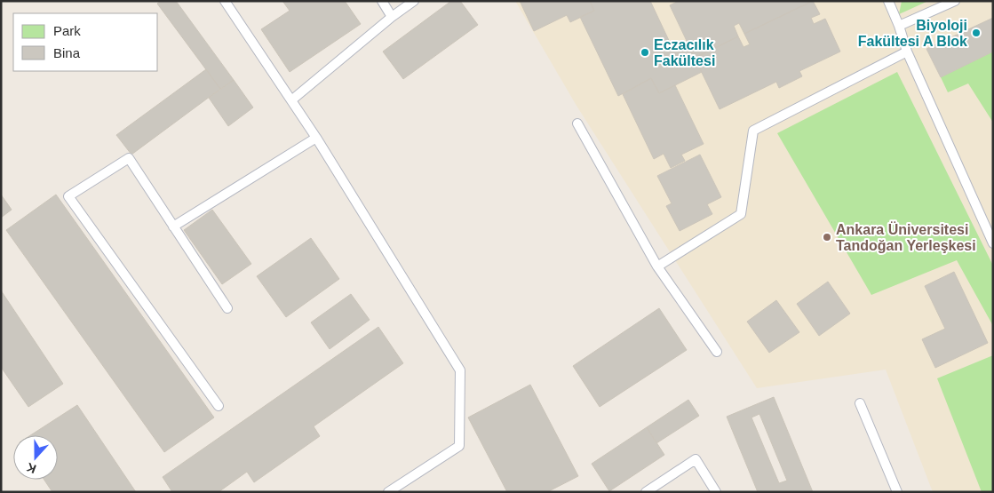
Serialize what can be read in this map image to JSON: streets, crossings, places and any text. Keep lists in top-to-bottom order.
{
  "places": ["Biyoloji Fakültesi A Blok", "Eczacılık Fakültesi", "Ankara Üniversitesi Tandoğan Yerleşkesi"],
  "legend": ["Park", "Bina"],
  "north": "bottom"
}
